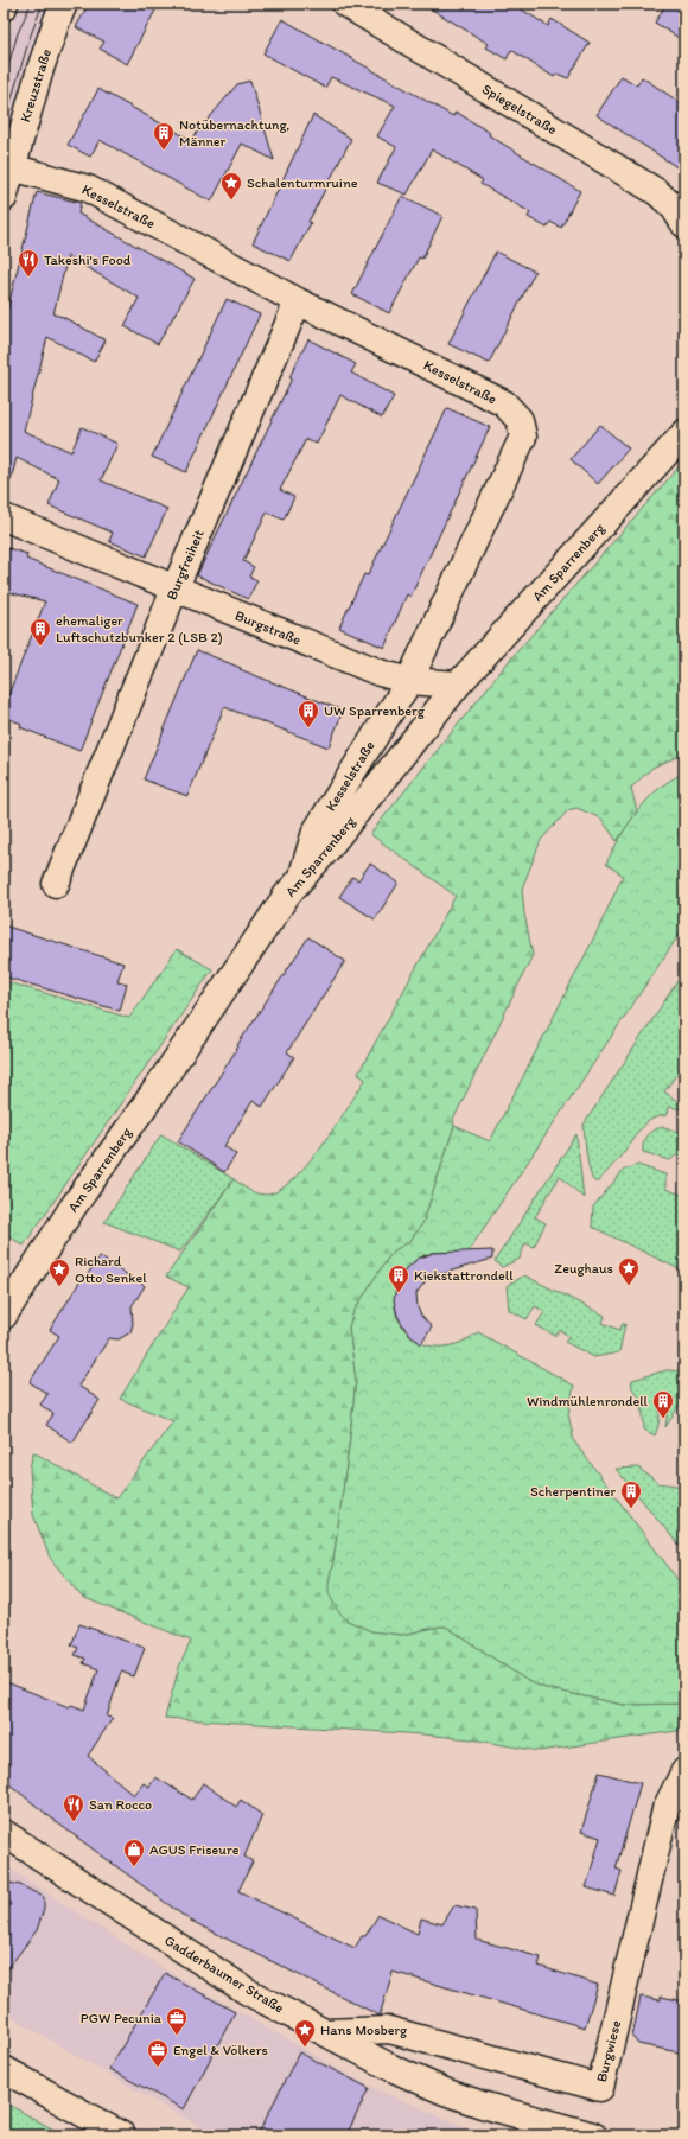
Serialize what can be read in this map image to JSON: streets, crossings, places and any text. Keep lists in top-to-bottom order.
{
  "streets": {
    "street": [
      "Kreuzstraße",
      "Spiegelstraße",
      "Kesselstraße",
      "Am Sparrenberg",
      "Burgfreiheit",
      "Burgstraße",
      "Gadderbaumer Straße",
      "Burgwiese"
    ]
  },
  "crossings": [
    ["Kreuzstraße", "Kesselstraße"],
    ["Kesselstraße", "Am Sparrenberg"],
    ["Kesselstraße", "Burgfreiheit"],
    ["Kesselstraße", "Burgstraße"],
    ["Am Sparrenberg", "Burgstraße"],
    ["Burgfreiheit", "Burgstraße"],
    ["Gadderbaumer Straße", "Burgwiese"]
  ],
  "places": {
    "building": [
      "Notübernachtung, Männer",
      "ehemaliger Luftschutzbunker 2 (LSB 2)",
      "UW Sparrenberg",
      "Kiekstattrondell",
      "Windmühlenrondell",
      "Scherpentiner"
    ],
    "place": [
      "Schalenturmruine",
      "Zeughaus",
      "Richard Otto Senkel",
      "Hans Mosberg"
    ],
    "restaurant": ["Takeshi's Food", "San Rocco"],
    "shop": ["AGUS Friseure"],
    "office": ["PGW Pecunia", "Engel & Völkers"]
  }
}
